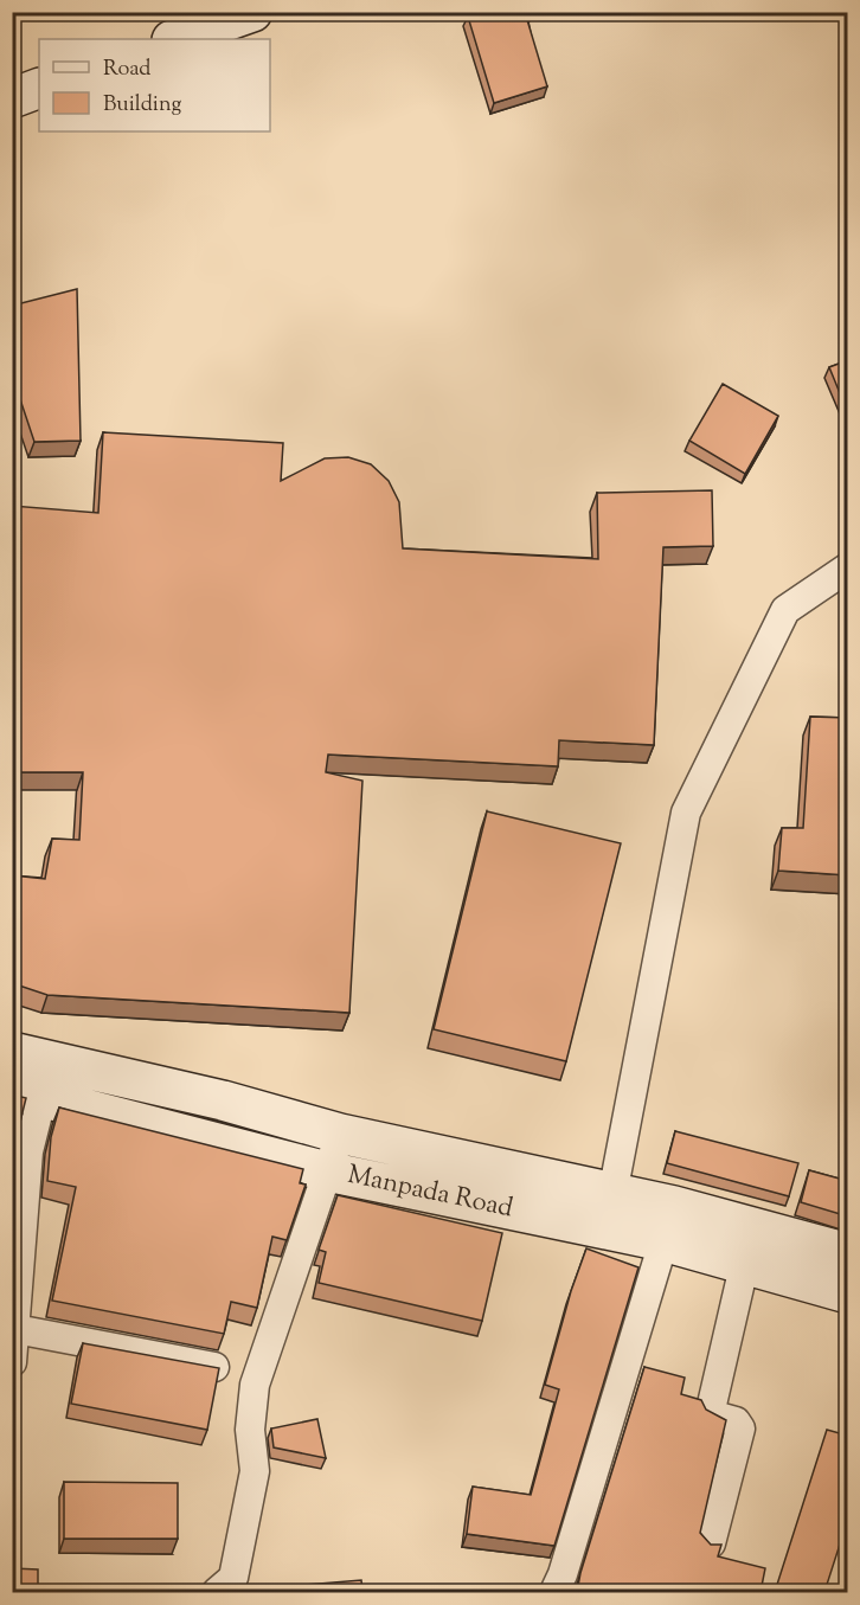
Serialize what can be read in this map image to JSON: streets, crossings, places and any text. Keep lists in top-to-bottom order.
{
  "streets": {
    "main road": ["Manpada Road"]
  },
  "legend": ["Road", "Building"]
}
